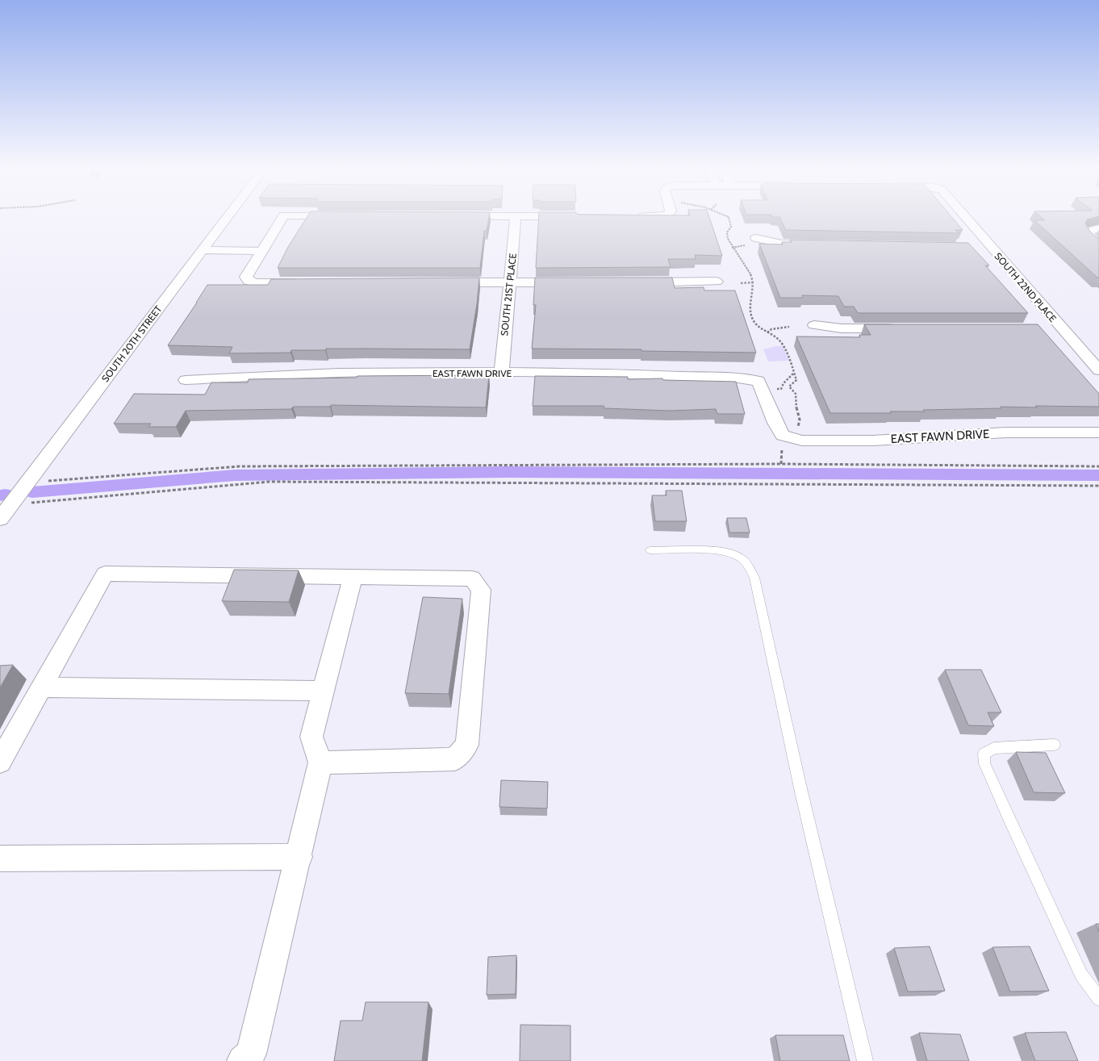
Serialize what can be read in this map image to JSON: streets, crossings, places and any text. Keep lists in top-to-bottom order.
{
  "streets": {
    "street": [
      "SOUTH 22ND PLACE",
      "SOUTH 21ST PLACE",
      "SOUTH 20TH STREET",
      "EAST FAWN DRIVE"
    ]
  },
  "crossings": [
    ["SOUTH 21ST PLACE", "EAST FAWN DRIVE"]
  ]
}
